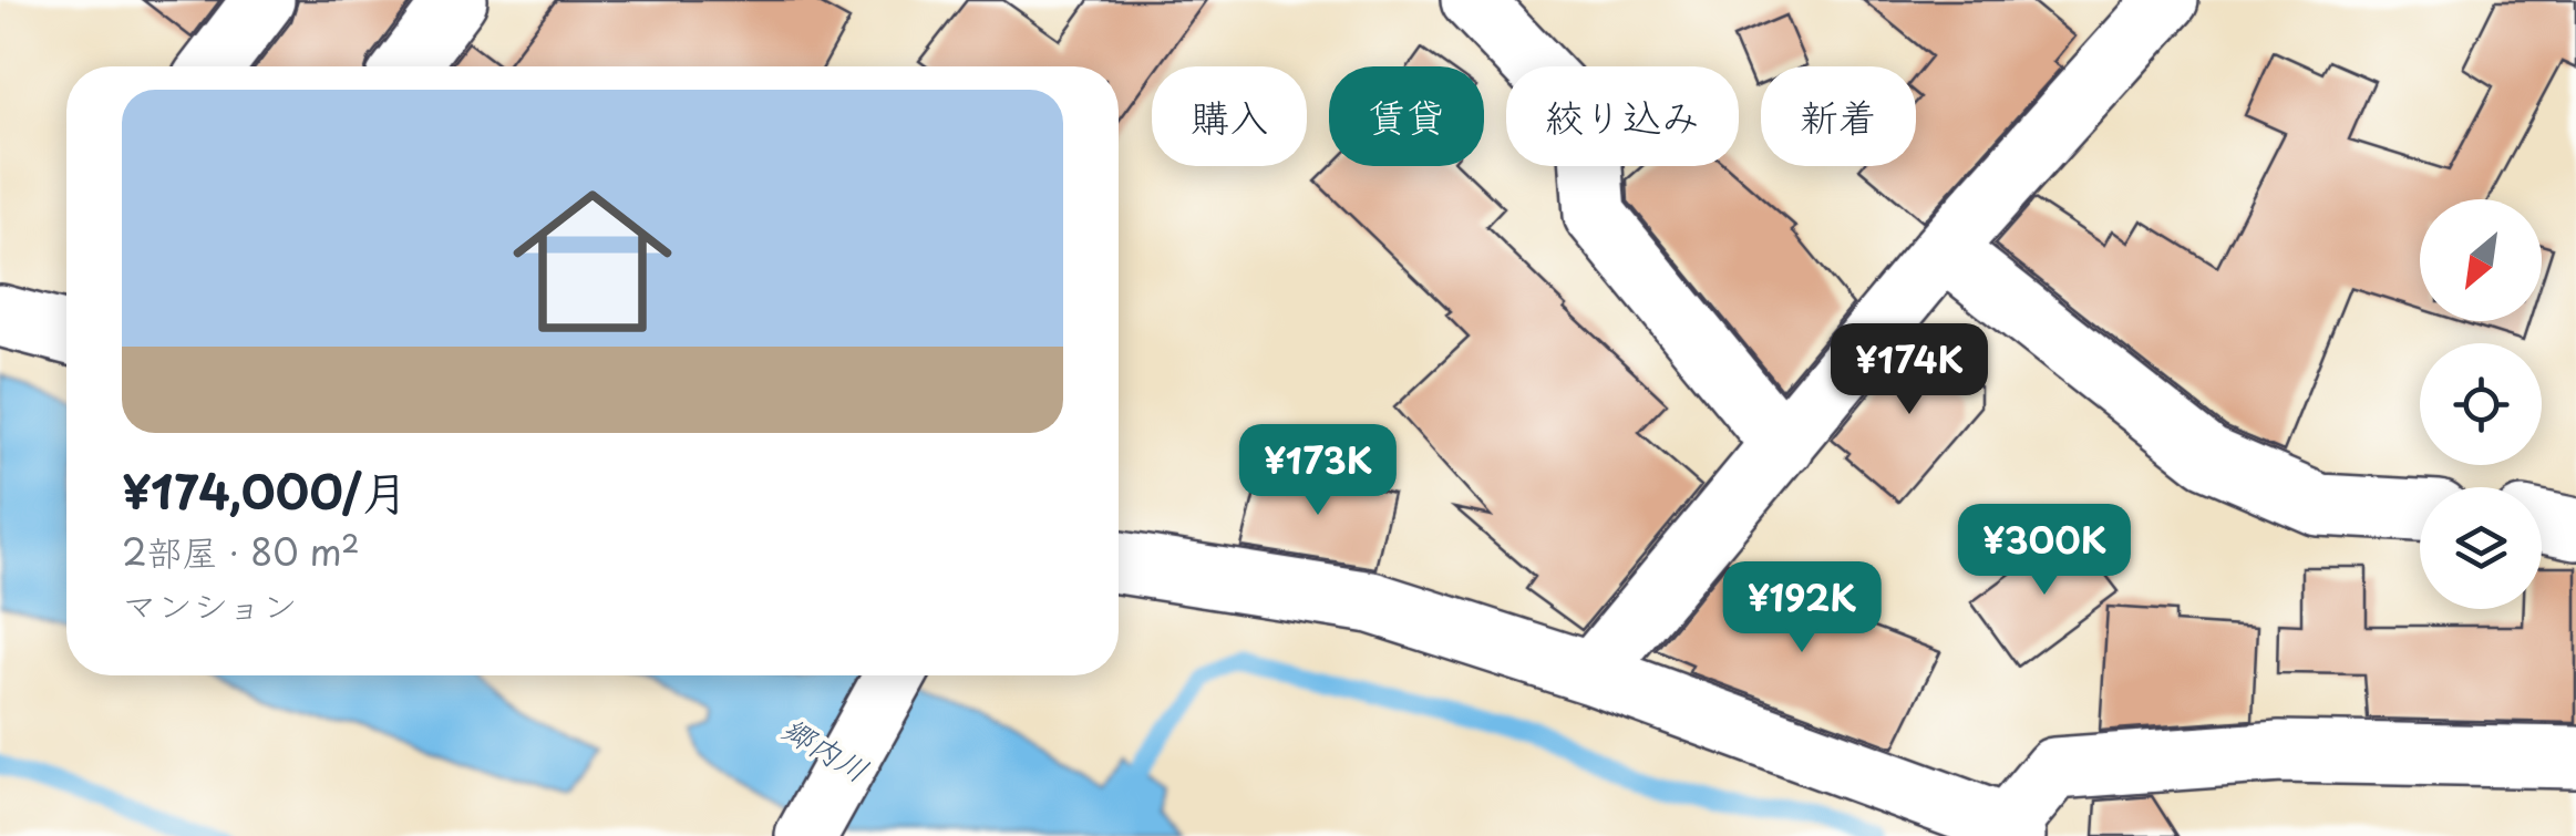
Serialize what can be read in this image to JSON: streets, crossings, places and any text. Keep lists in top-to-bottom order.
{
  "water": ["郷内川"],
  "north": "bottom left",
  "page": {
    "chip": [
      "購入",
      "賃貸",
      "絞り込み",
      "新着"
    ],
    "list": [
      {
        "name": "¥174,000/月",
        "note": "2部屋 · 80 m² · マンション"
      }
    ],
    "price": [
      "¥174K",
      "¥173K",
      "¥300K",
      "¥192K"
    ]
  }
}
